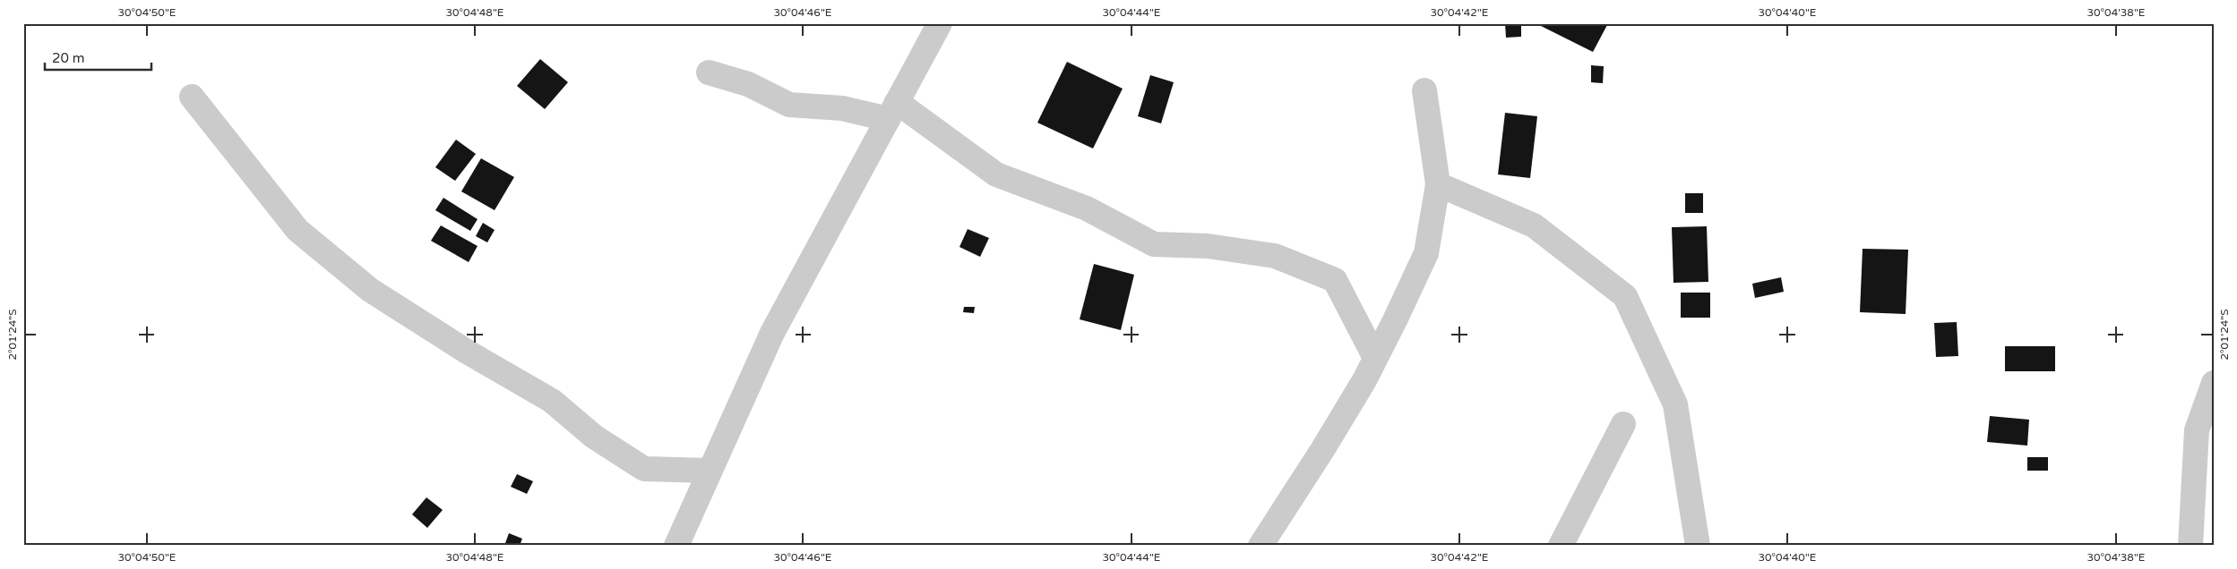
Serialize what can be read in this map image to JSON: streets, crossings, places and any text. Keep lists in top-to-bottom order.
{
  "scale_bar": "20 m",
  "coordinates": [
    "30°04'50\"E",
    "30°04'48\"E",
    "30°04'46\"E",
    "30°04'44\"E",
    "30°04'42\"E",
    "30°04'40\"E",
    "30°04'38\"E",
    "2°01'24\"S"
  ]
}
